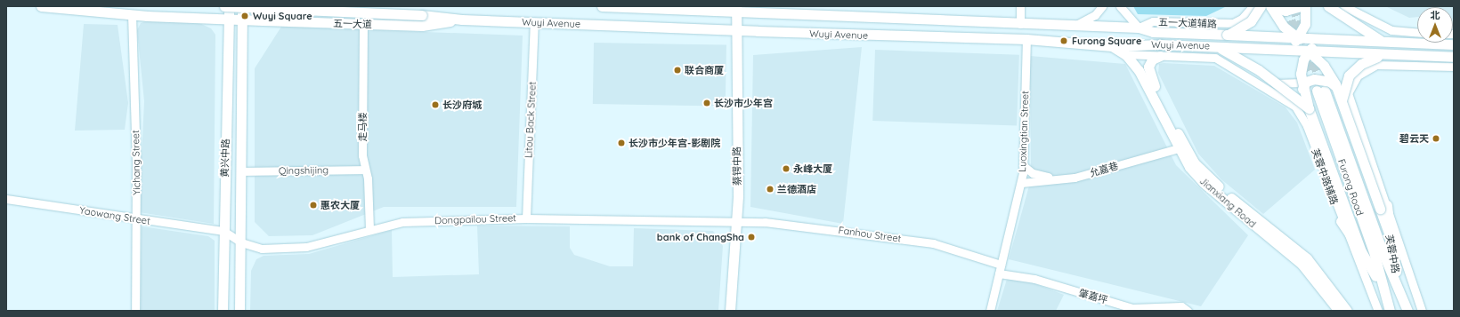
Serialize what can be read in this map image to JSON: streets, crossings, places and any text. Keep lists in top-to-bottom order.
{
  "streets": {
    "main road": [
      "Wuyi Avenue",
      "五一大道",
      "黄兴中路",
      "蔡锷中路",
      "Furong Road",
      "Jianxiang Road",
      "芙蓉中路"
    ],
    "street": [
      "五一大道辅路",
      "Litou Back Street",
      "走马楼",
      "Luoxingtian Street",
      "Yichang Street",
      "允嘉巷",
      "Qingshijing",
      "芙蓉中路辅路",
      "Yaowang Street",
      "Dongpailou Street",
      "Fanhou Street",
      "肇嘉坪"
    ]
  },
  "crossings": [
    ["Wuyi Avenue", "五一大道辅路"],
    ["Wuyi Avenue", "五一大道"],
    ["Wuyi Avenue", "Litou Back Street"],
    ["Wuyi Avenue", "Luoxingtian Street"],
    ["Wuyi Avenue", "蔡锷中路"],
    ["Wuyi Avenue", "Furong Road"],
    ["Wuyi Avenue", "Jianxiang Road"],
    ["Wuyi Avenue", "芙蓉中路"],
    ["五一大道", "走马楼"],
    ["五一大道", "黄兴中路"],
    ["五一大道", "Yichang Street"],
    ["Litou Back Street", "Dongpailou Street"],
    ["走马楼", "Qingshijing"],
    ["走马楼", "Dongpailou Street"],
    ["Luoxingtian Street", "允嘉巷"],
    ["Luoxingtian Street", "Fanhou Street"],
    ["Luoxingtian Street", "肇嘉坪"],
    ["黄兴中路", "Qingshijing"],
    ["黄兴中路", "Yaowang Street"],
    ["黄兴中路", "Dongpailou Street"],
    ["Yichang Street", "Yaowang Street"],
    ["蔡锷中路", "Dongpailou Street"],
    ["蔡锷中路", "Fanhou Street"],
    ["允嘉巷", "Jianxiang Road"],
    ["芙蓉中路辅路", "Furong Road"],
    ["Furong Road", "芙蓉中路"],
    ["Yaowang Street", "Dongpailou Street"],
    ["Dongpailou Street", "Fanhou Street"]
  ],
  "places": [
    "Wuyi Square",
    "Furong Square",
    "联合商厦",
    "长沙市少年宫",
    "长沙府城",
    "碧云天",
    "长沙市少年宫-影剧院",
    "永峰大厦",
    "兰德酒店",
    "惠农大厦",
    "bank of ChangSha"
  ],
  "north": "top"
}
